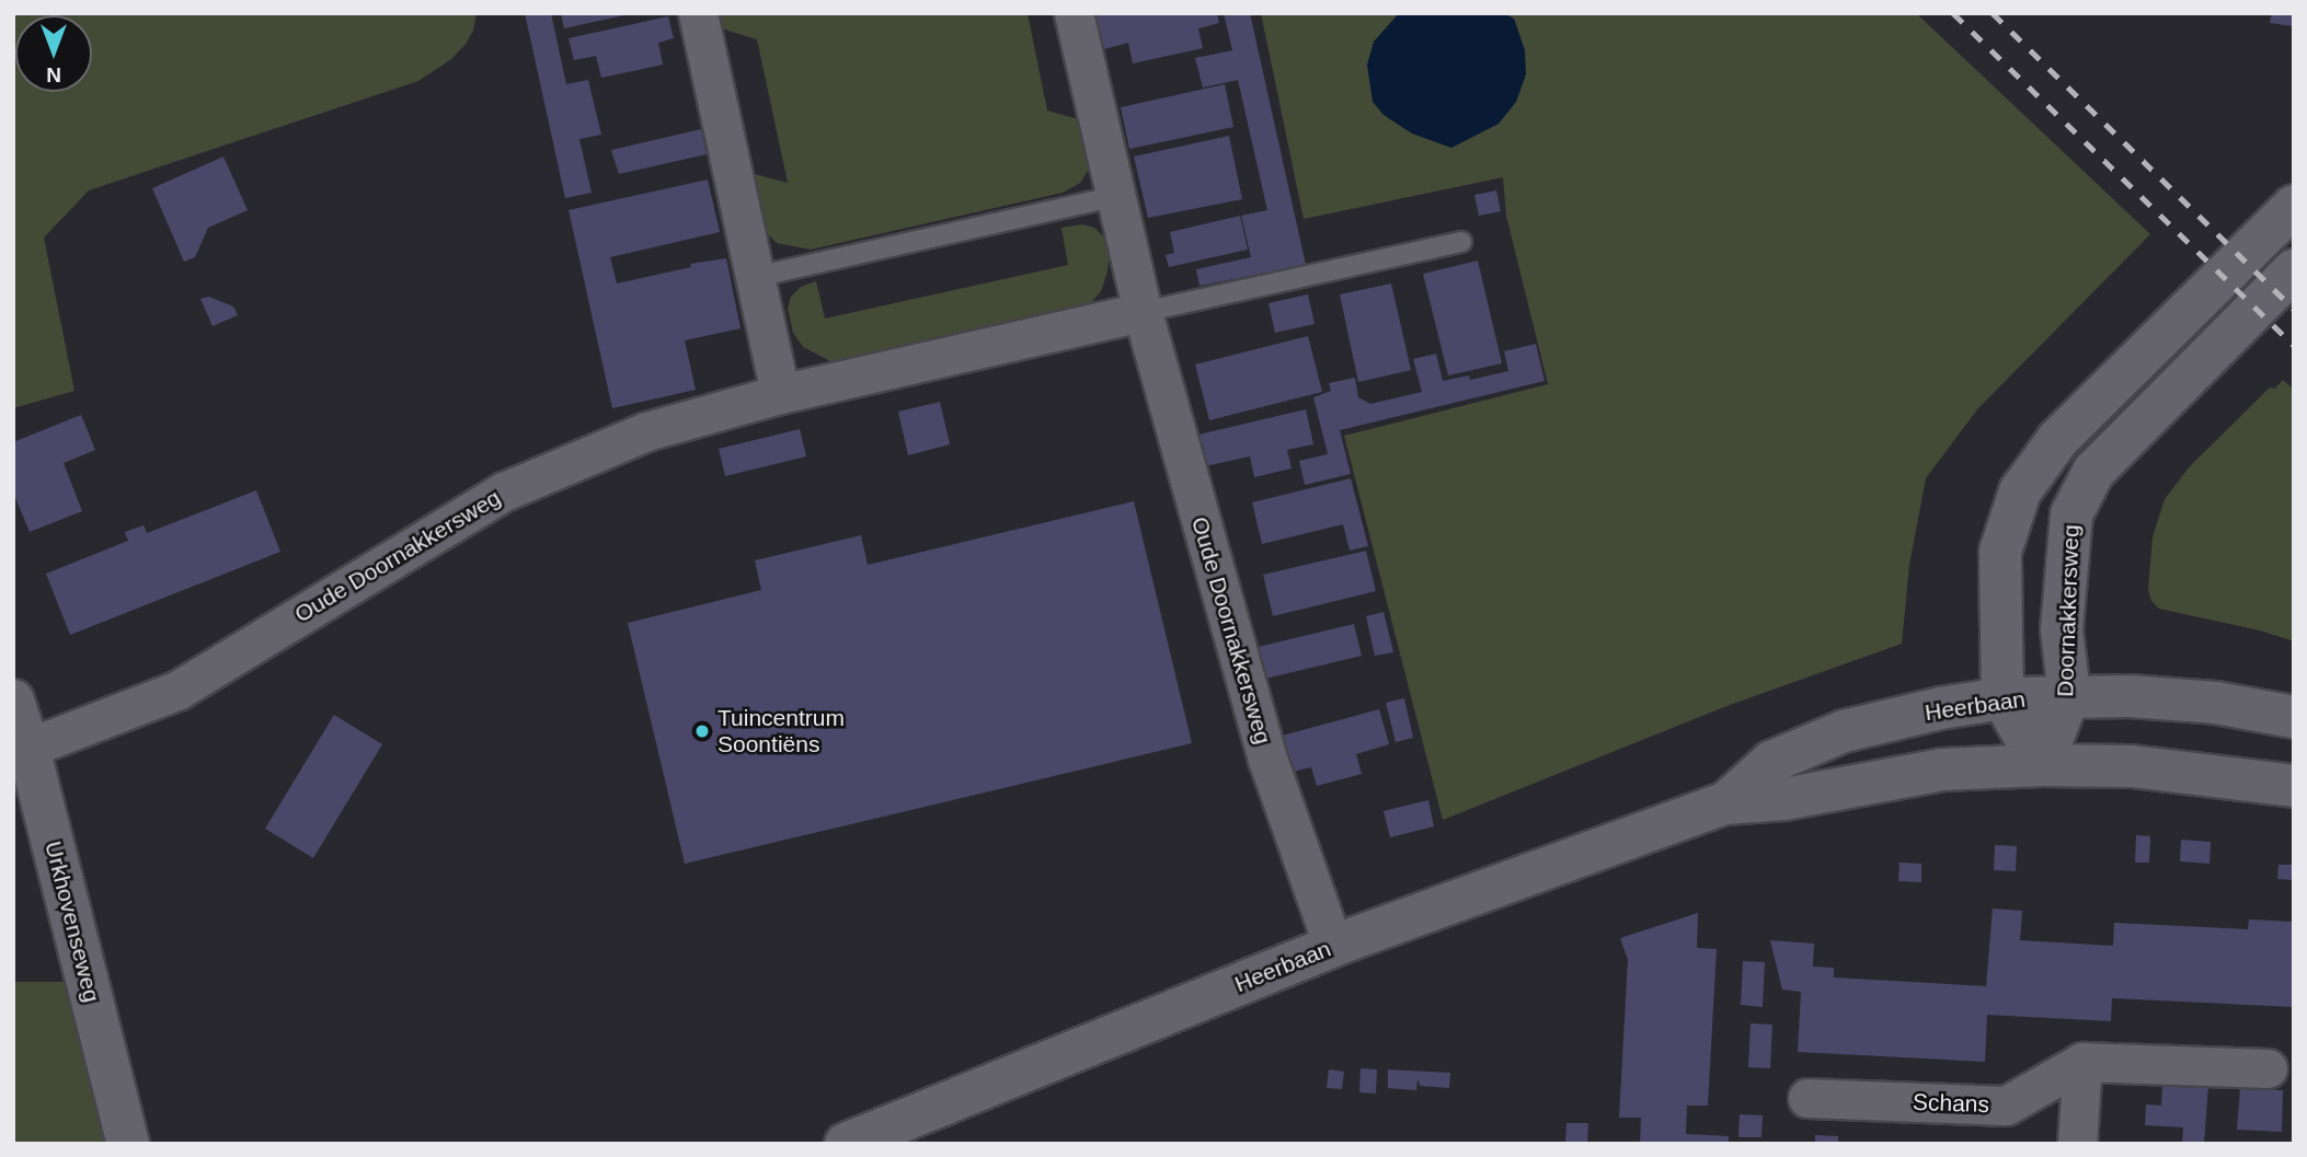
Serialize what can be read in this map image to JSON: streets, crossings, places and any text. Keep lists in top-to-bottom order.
{
  "streets": {
    "street": [
      "Oude Doornakkersweg",
      "Doornakkersweg",
      "Heerbaan",
      "Urkhovenseweg",
      "Schans"
    ]
  },
  "crossings": [
    ["Oude Doornakkersweg", "Heerbaan"],
    ["Oude Doornakkersweg", "Urkhovenseweg"],
    ["Doornakkersweg", "Heerbaan"]
  ],
  "places": ["Tuincentrum Soontiëns"],
  "north": "bottom"
}
